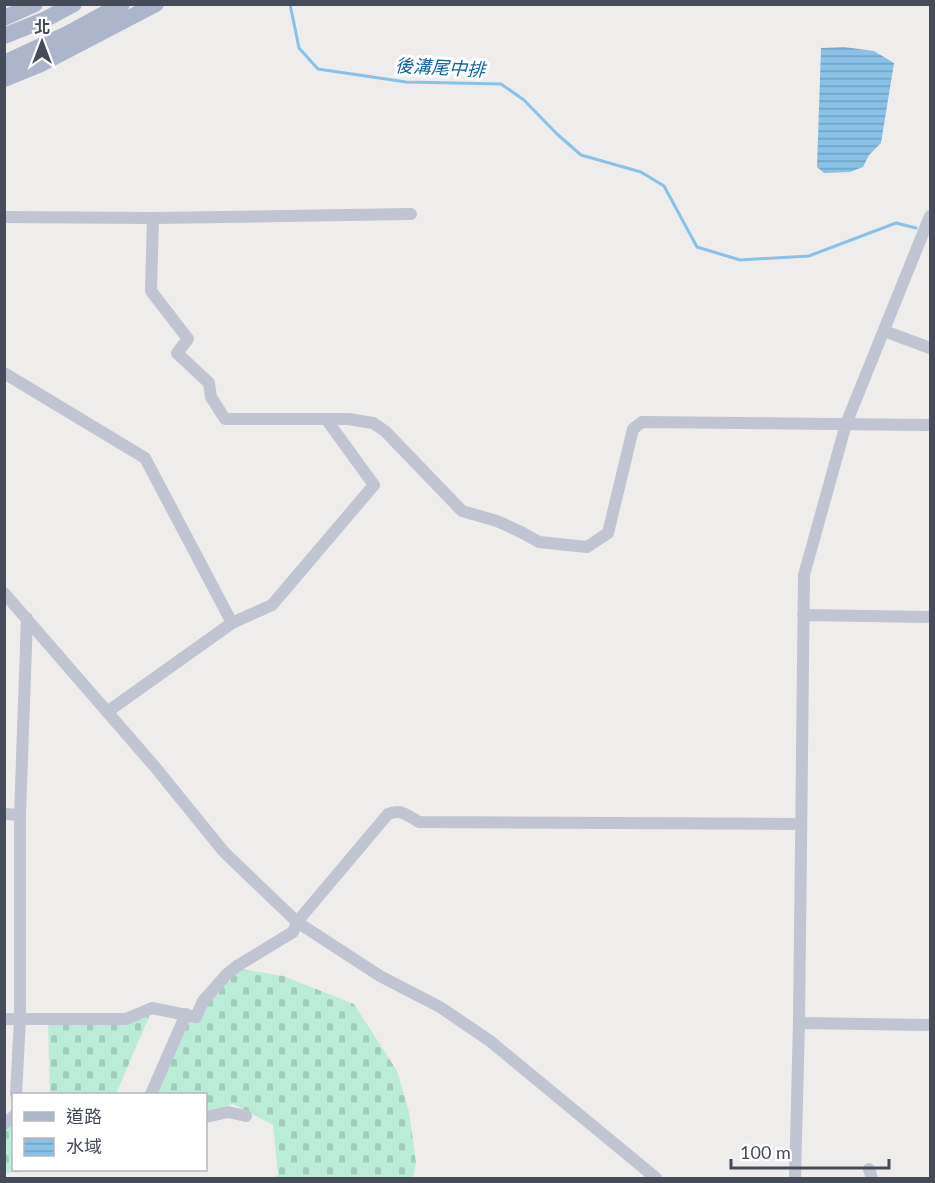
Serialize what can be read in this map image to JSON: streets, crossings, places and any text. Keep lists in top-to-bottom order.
{
  "water": ["後溝尾中排"],
  "legend": ["道路", "水域"],
  "scale_bar": "100 m",
  "north": "top"
}
